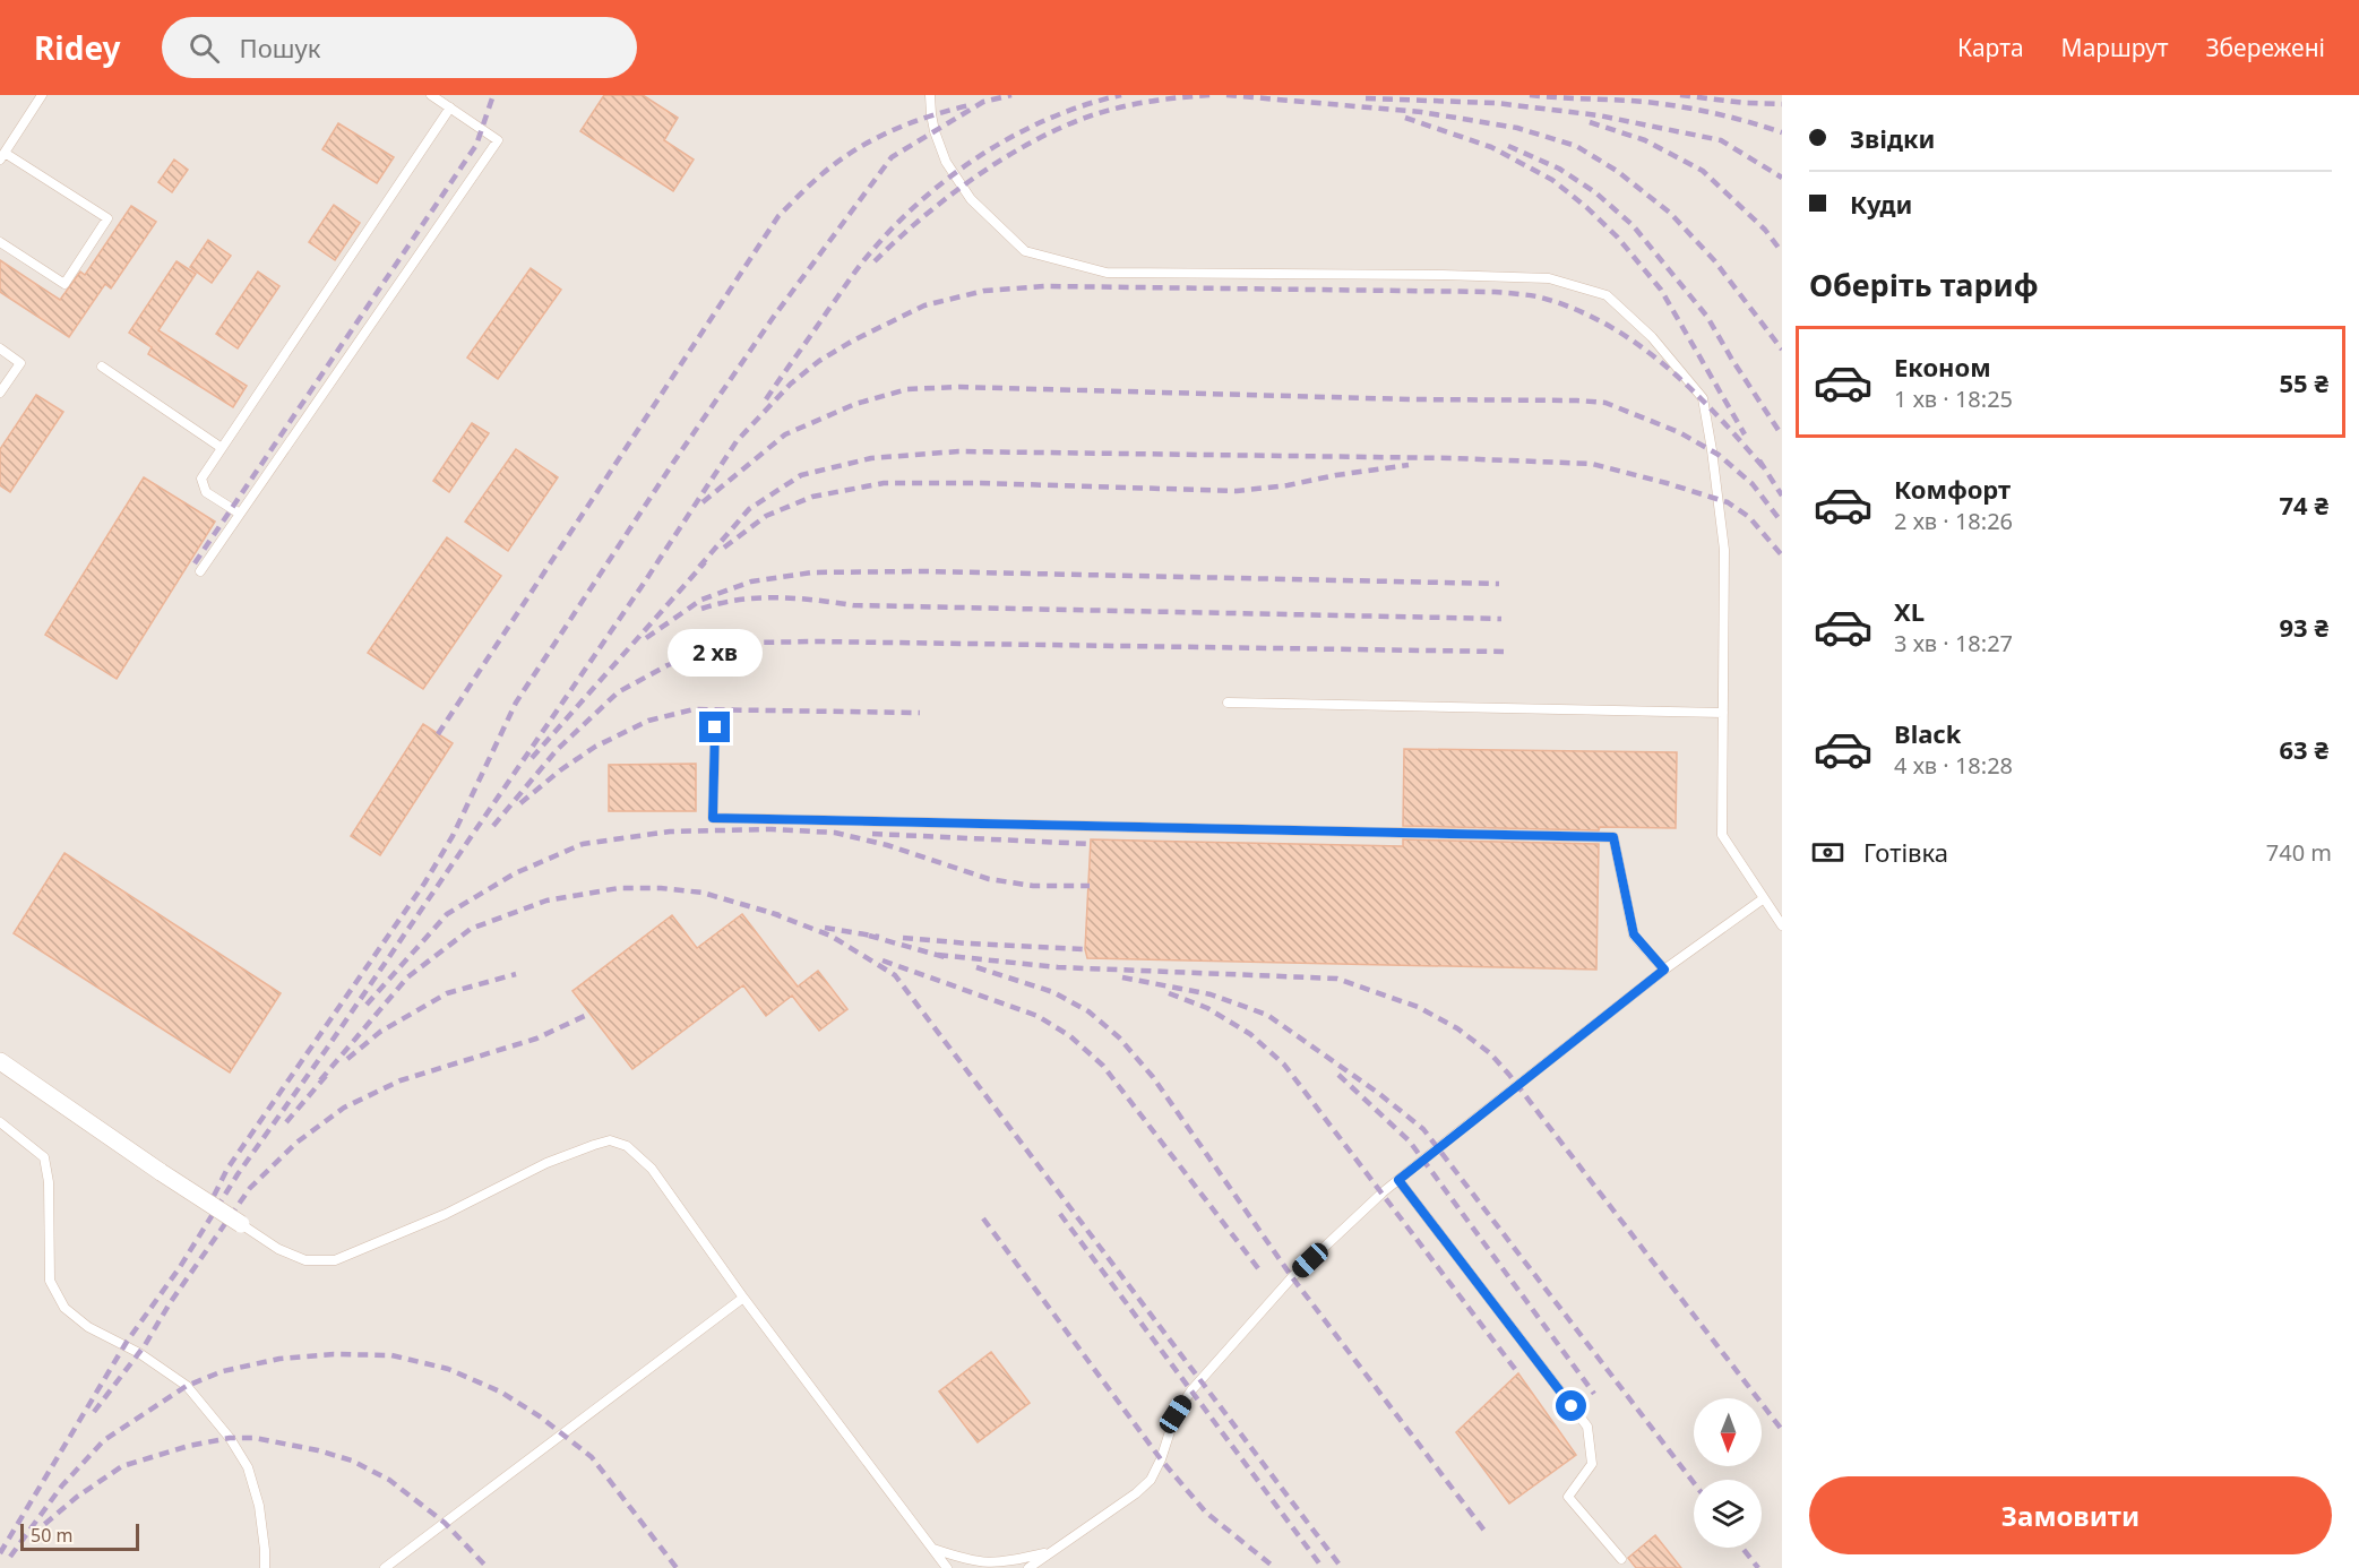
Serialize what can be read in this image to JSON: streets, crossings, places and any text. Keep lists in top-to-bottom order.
{
  "scale_bar": "50 m",
  "north": "bottom",
  "page": {
    "header": "Ridey",
    "search": "Пошук",
    "nav": ["Карта", "Маршрут", "Збережені"],
    "banner": ["Звідки", "Куди"],
    "heading": "Оберіть тариф",
    "list": [
      {
        "name": "Економ",
        "note": "1 хв · 18:25",
        "value": "55 ₴"
      },
      {
        "name": "Комфорт",
        "note": "2 хв · 18:26",
        "value": "74 ₴"
      },
      {
        "name": "XL",
        "note": "3 хв · 18:27",
        "value": "93 ₴"
      },
      {
        "name": "Black",
        "note": "4 хв · 18:28",
        "value": "63 ₴"
      }
    ],
    "bubble": "2 хв",
    "pay": ["Готівка", "740 m"],
    "buttons": "Замовити",
    "scale": "50 m"
  }
}
